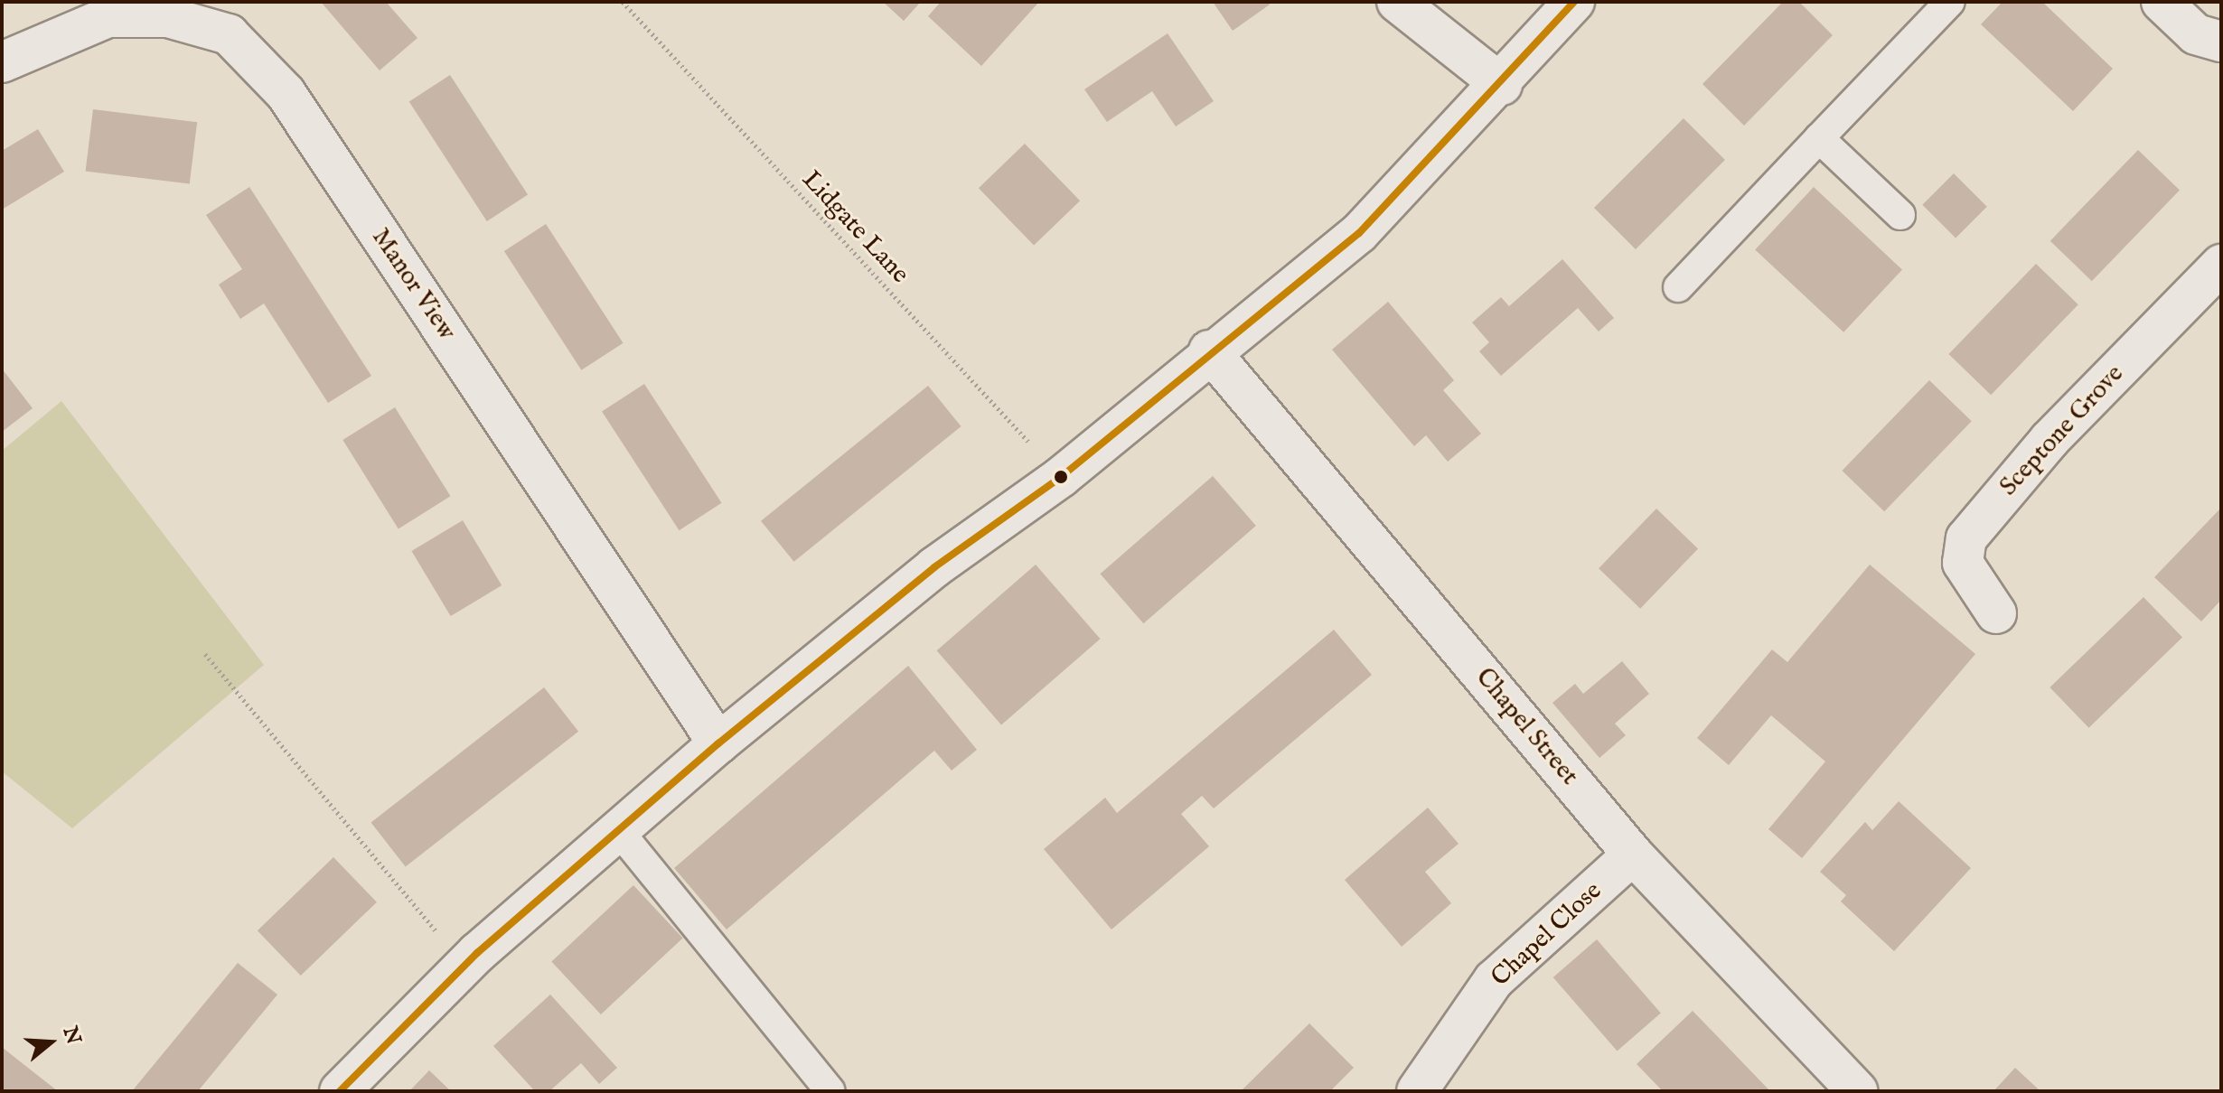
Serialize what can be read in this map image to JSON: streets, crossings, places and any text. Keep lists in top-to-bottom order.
{
  "streets": {
    "street": [
      "Manor View",
      "Sceptone Grove",
      "Chapel Street",
      "Chapel Close"
    ],
    "path": ["Lidgate Lane"]
  },
  "crossings": [
    ["Chapel Street", "Chapel Close"]
  ],
  "north": "right"
}
